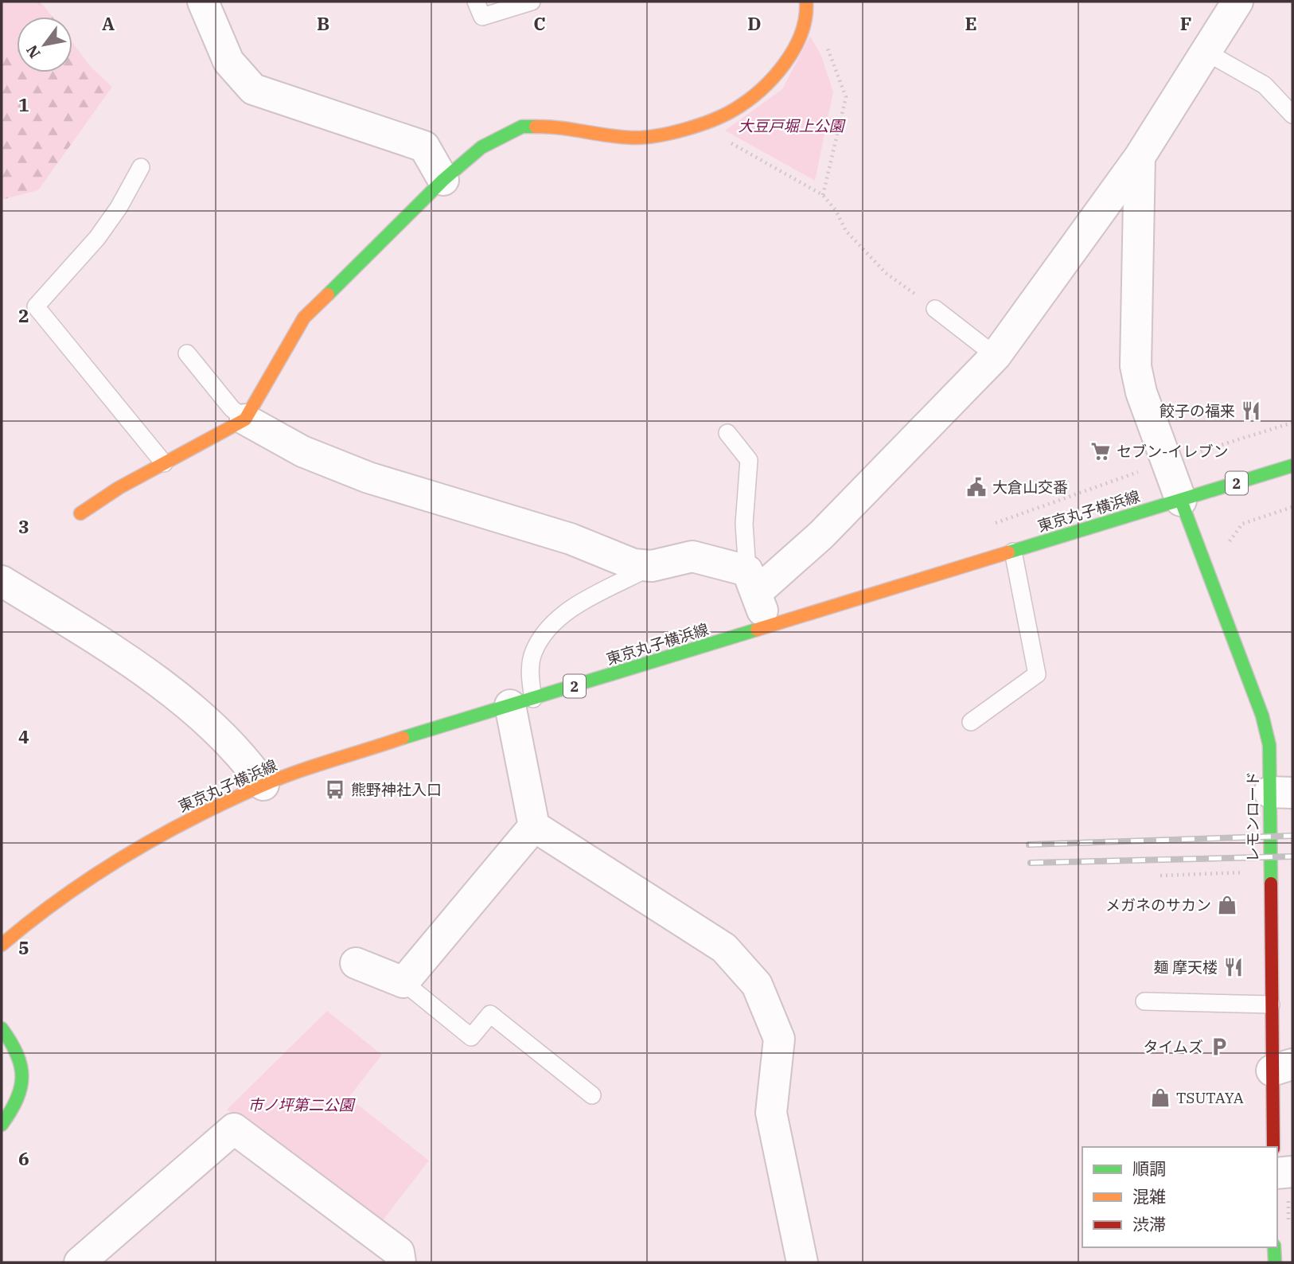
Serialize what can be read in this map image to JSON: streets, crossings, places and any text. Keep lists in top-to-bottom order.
{
  "streets": {
    "street": ["2", "東京丸子横浜線", "レモンロード"]
  },
  "crossings": [
    ["東京丸子横浜線", "レモンロード"]
  ],
  "parks": ["大豆戸堀上公園", "市ノ坪第二公園"],
  "places": {
    "restaurant": ["餃子の福来", "麺 摩天楼"],
    "supermarket": ["セブン-イレブン"],
    "public building": ["大倉山交番"],
    "bus stop": ["熊野神社入口"],
    "shop": ["メガネのサカン", "TSUTAYA"],
    "parking": ["タイムズ"]
  },
  "legend": ["順調", "混雑", "渋滞"],
  "north": "bottom left",
  "grid": {
    "columns": [
      "A",
      "B",
      "C",
      "D",
      "E",
      "F"
    ],
    "rows": [
      "1",
      "2",
      "3",
      "4",
      "5",
      "6"
    ]
  }
}
